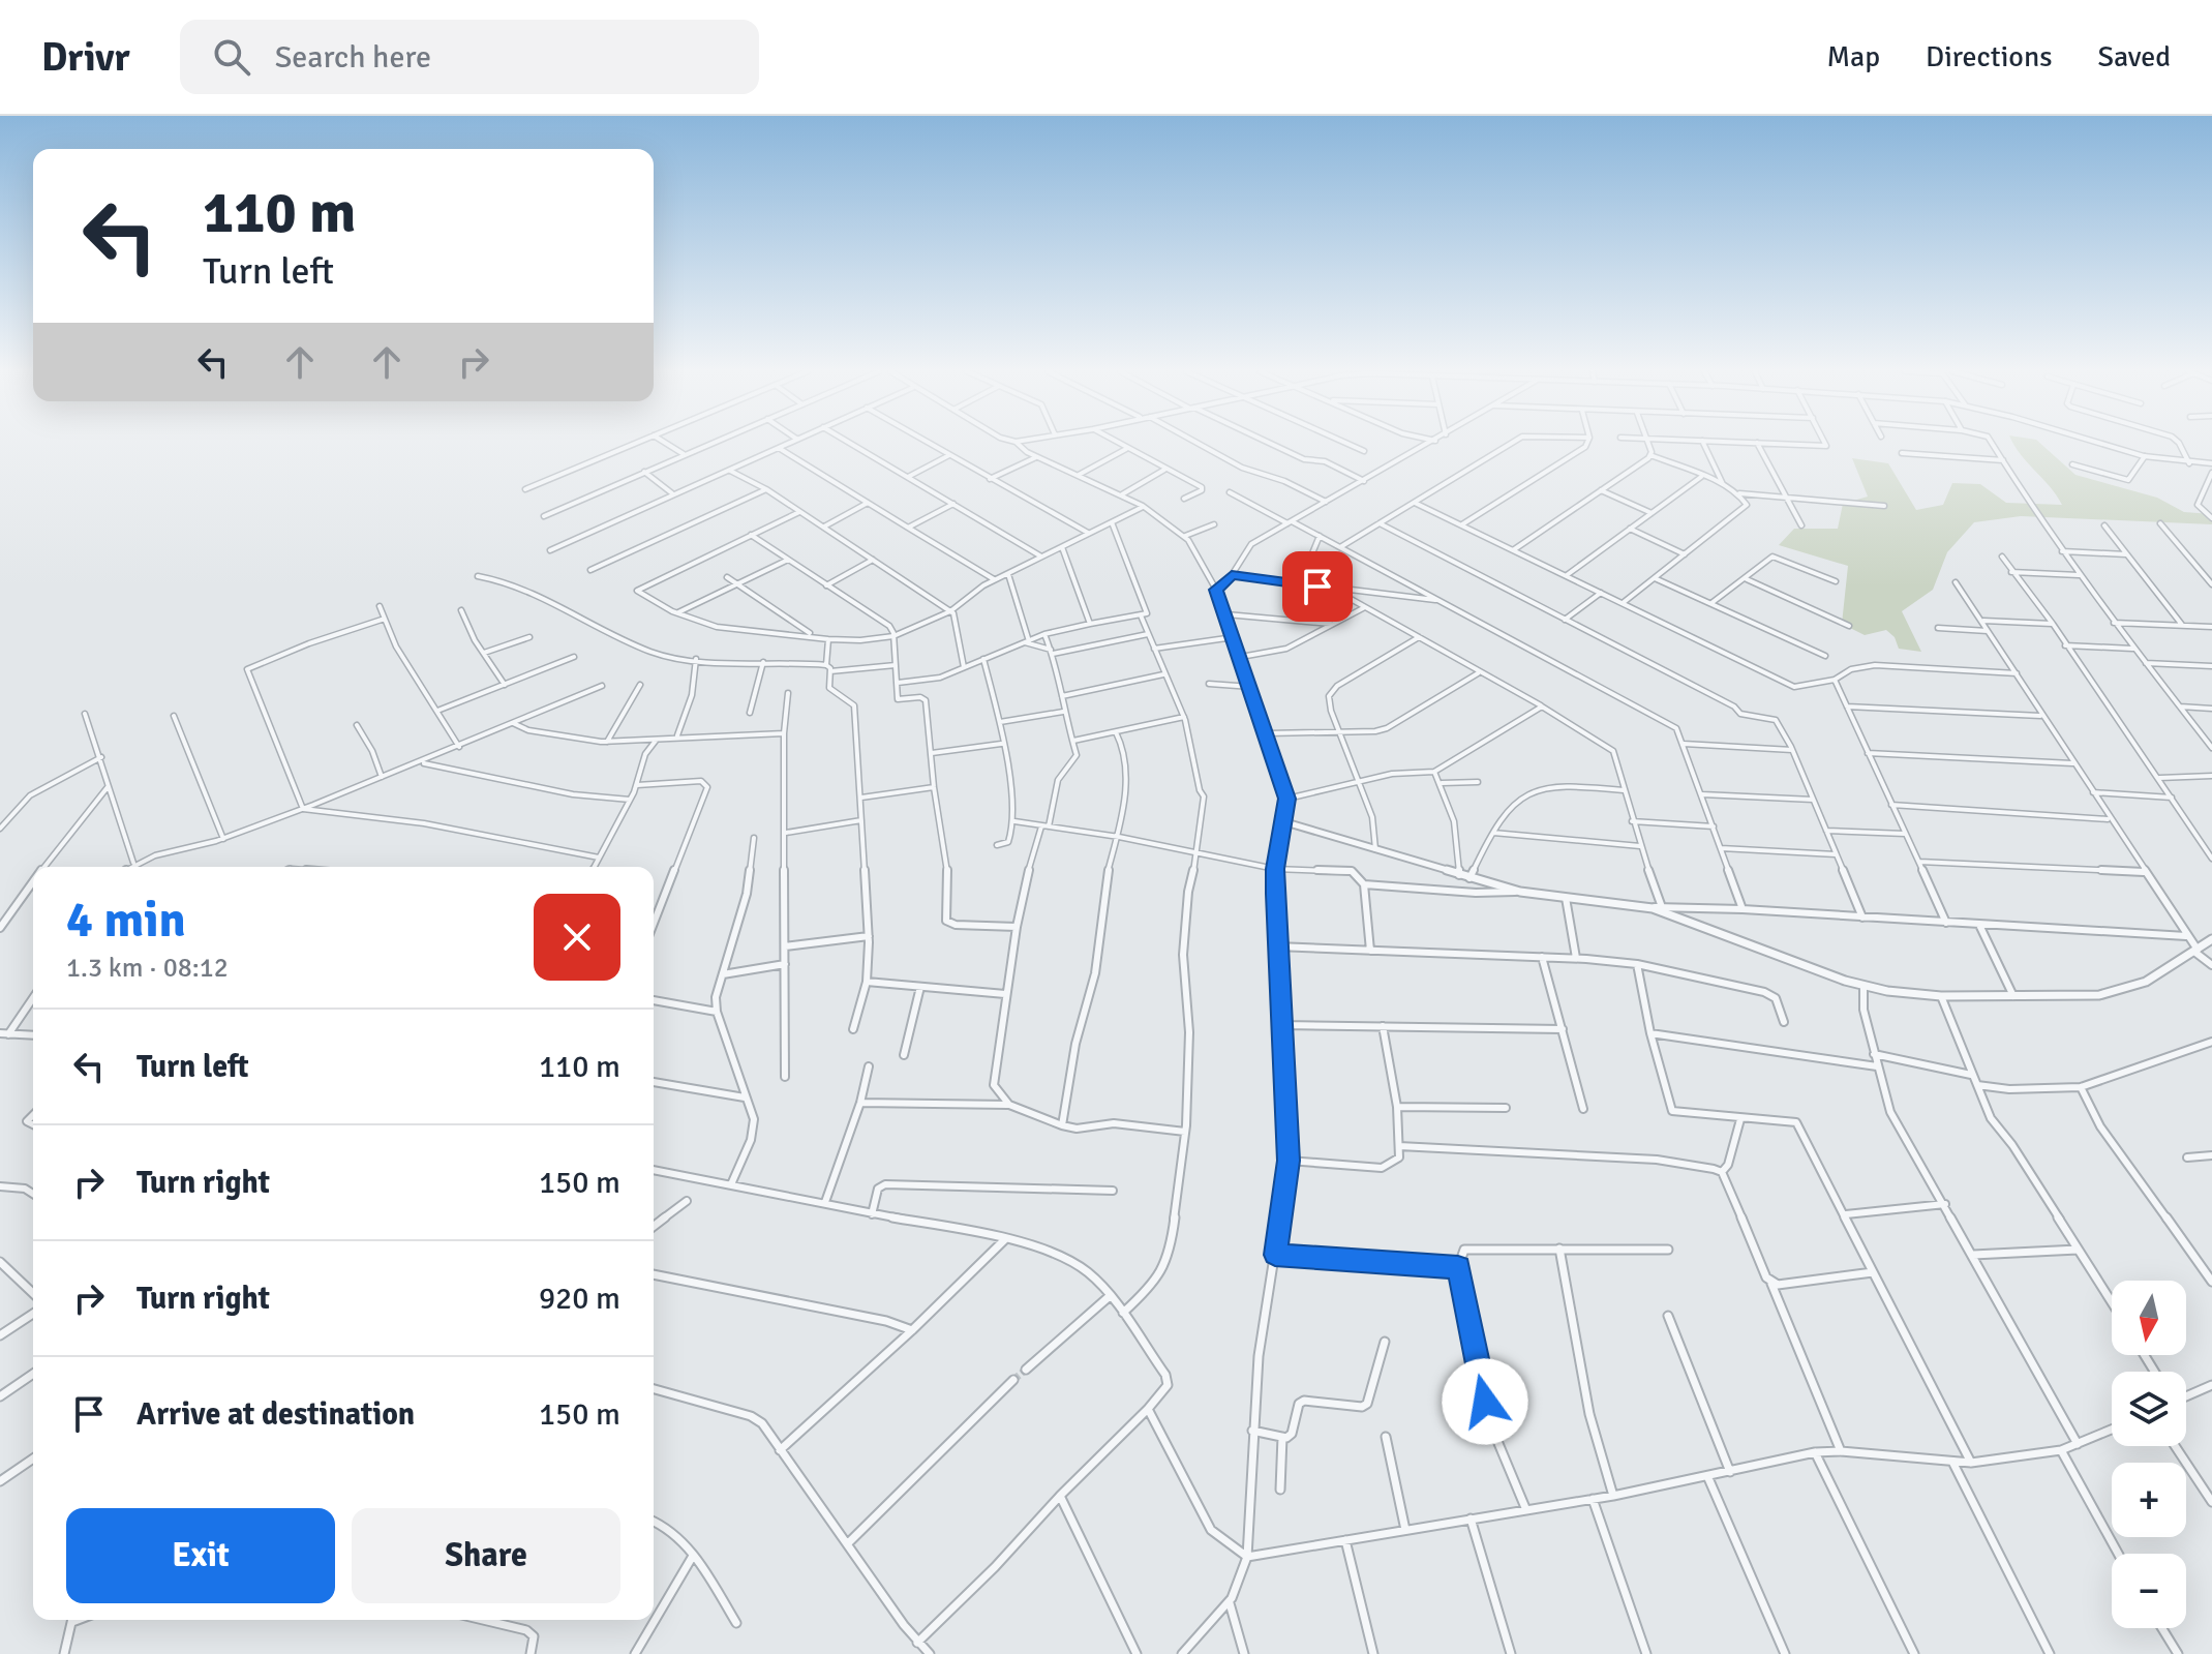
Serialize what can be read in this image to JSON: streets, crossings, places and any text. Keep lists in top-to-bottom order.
{
  "north": "bottom",
  "page": {
    "header": "Drivr",
    "search": "Search here",
    "nav": ["Map", "Directions", "Saved"],
    "turn": ["110 m", "Turn left"],
    "heading": ["4 min", "1.3 km · 08:12"],
    "list": [
      {
        "name": "Turn left",
        "value": "110 m"
      },
      {
        "name": "Turn right",
        "value": "150 m"
      },
      {
        "name": "Turn right",
        "value": "920 m"
      },
      {
        "name": "Arrive at destination",
        "value": "150 m"
      }
    ],
    "map_buttons": ["+", "−"],
    "buttons": ["Exit", "Share"]
  }
}
